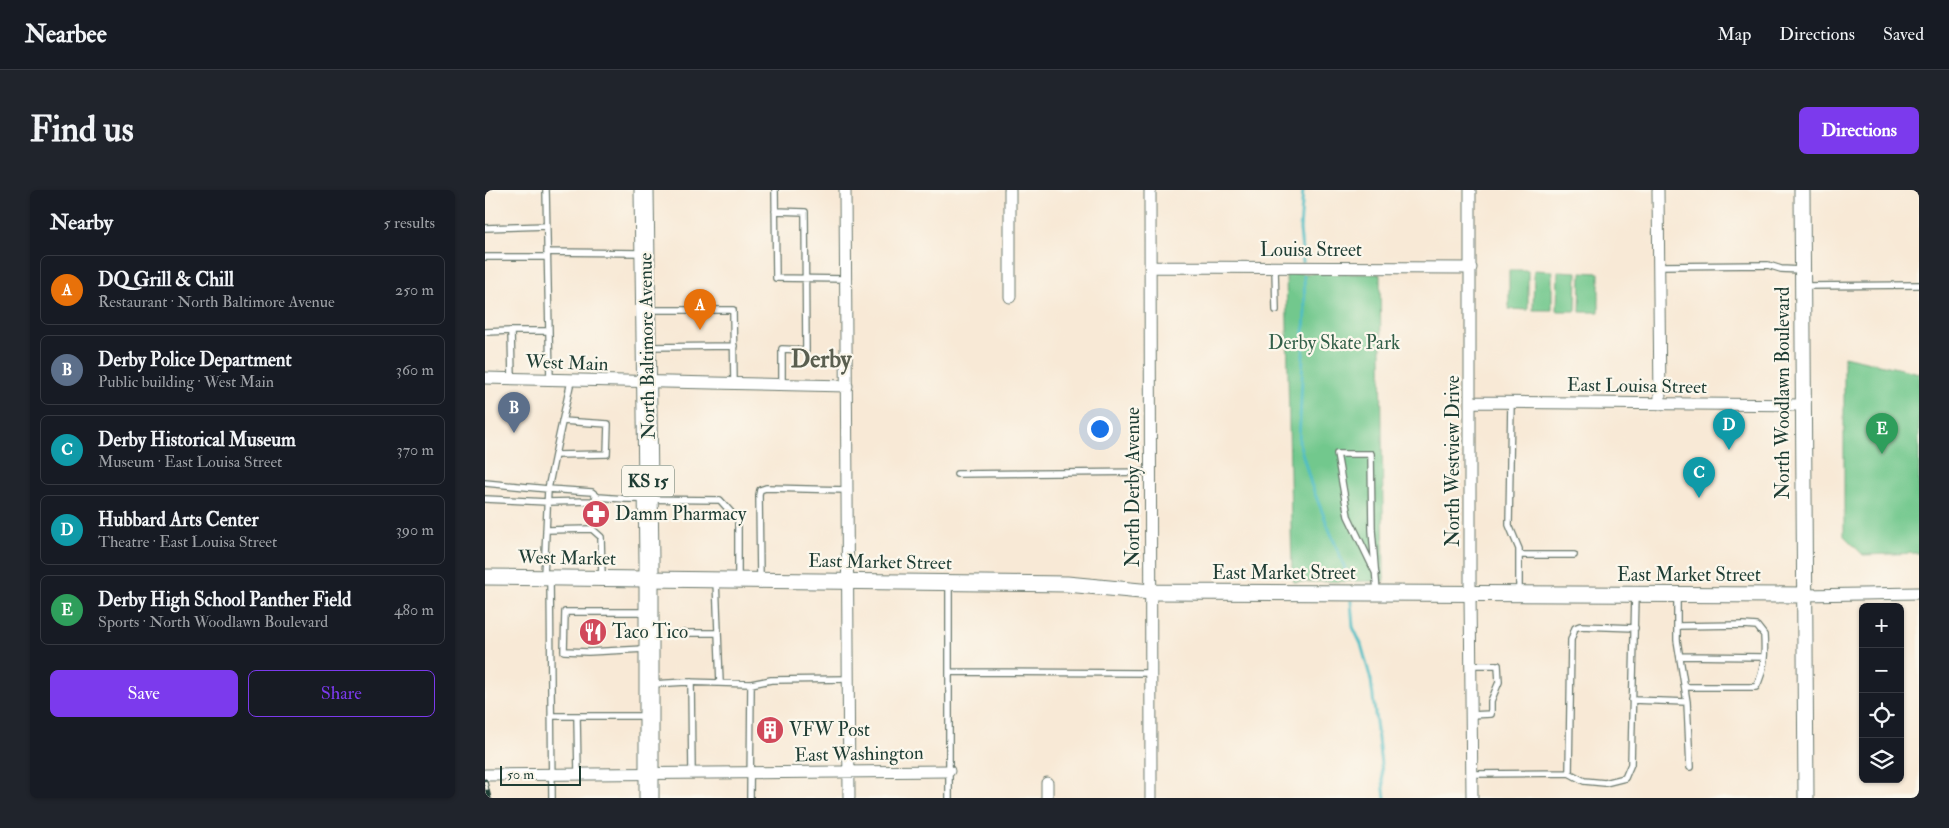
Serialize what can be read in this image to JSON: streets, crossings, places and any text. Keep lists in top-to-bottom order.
{
  "streets": {
    "main road": ["North Baltimore Avenue", "KS 15"],
    "street": [
      "Louisa Street",
      "West Main",
      "East Louisa Street",
      "North Woodlawn Boulevard",
      "North Westview Drive",
      "North Derby Avenue",
      "West Market",
      "East Market Street",
      "East Washington"
    ]
  },
  "crossings": [
    ["Louisa Street", "North Westview Drive"],
    ["Louisa Street", "North Derby Avenue"],
    ["North Baltimore Avenue", "West Main"],
    ["North Baltimore Avenue", "KS 15"],
    ["North Baltimore Avenue", "West Market"],
    ["North Baltimore Avenue", "East Market Street"],
    ["North Baltimore Avenue", "East Washington"],
    ["East Louisa Street", "North Woodlawn Boulevard"],
    ["East Louisa Street", "North Westview Drive"],
    ["North Woodlawn Boulevard", "East Market Street"],
    ["North Westview Drive", "East Market Street"],
    ["KS 15", "East Washington"],
    ["North Derby Avenue", "East Market Street"],
    ["West Market", "East Market Street"]
  ],
  "districts": ["Derby"],
  "parks": ["Derby Skate Park"],
  "places": {
    "pharmacy": ["Damm Pharmacy"],
    "restaurant": ["Taco Tico"],
    "building": ["VFW Post"]
  },
  "scale_bar": "50 m",
  "page": {
    "header": "Nearbee",
    "nav": ["Map", "Directions", "Saved"],
    "buttons": [
      "Directions",
      ["Save", "Share"]
    ],
    "title": "Find us",
    "heading": ["Nearby", "5 results"],
    "list": [
      {
        "mark": "A",
        "name": "DQ Grill & Chill",
        "note": "Restaurant · North Baltimore Avenue",
        "value": "250 m"
      },
      {
        "mark": "B",
        "name": "Derby Police Department",
        "note": "Public building · West Main",
        "value": "360 m"
      },
      {
        "mark": "C",
        "name": "Derby Historical Museum",
        "note": "Museum · East Louisa Street",
        "value": "370 m"
      },
      {
        "mark": "D",
        "name": "Hubbard Arts Center",
        "note": "Theatre · East Louisa Street",
        "value": "390 m"
      },
      {
        "mark": "E",
        "name": "Derby High School Panther Field",
        "note": "Sports · North Woodlawn Boulevard",
        "value": "480 m"
      }
    ],
    "pins": [
      "A",
      "B",
      "D",
      "E",
      "C"
    ],
    "map_buttons": ["+", "−"],
    "scale": "50 m"
  }
}
